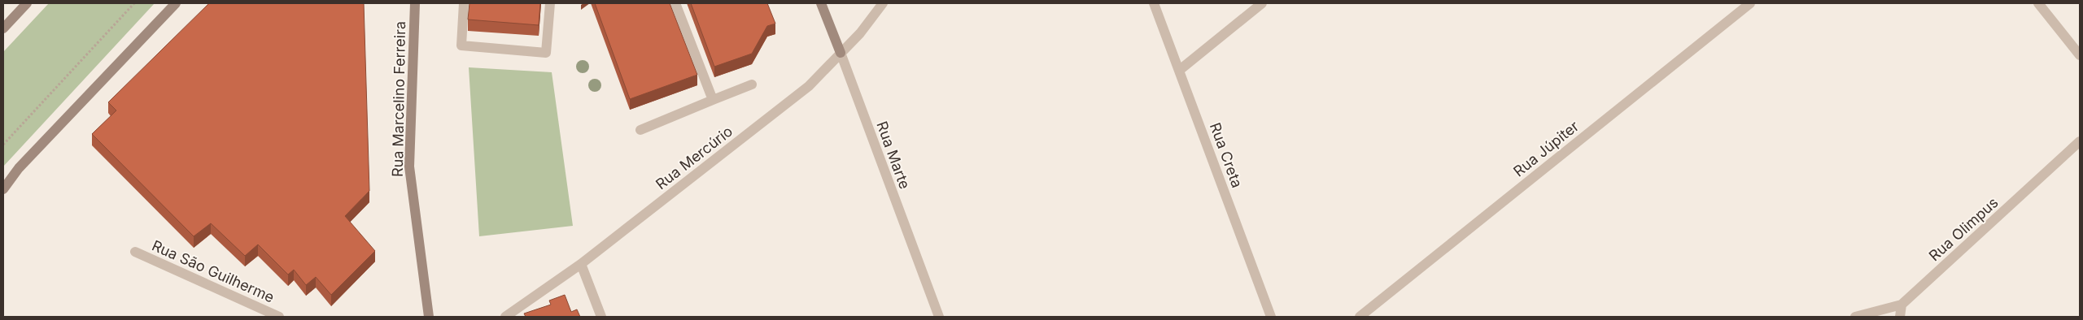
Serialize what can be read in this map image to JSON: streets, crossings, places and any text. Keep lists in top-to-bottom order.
{
  "streets": {
    "street": [
      "Rua Marcelino Ferreira",
      "Rua Júpiter",
      "Rua Marte",
      "Rua Creta",
      "Rua Mercúrio",
      "Rua Olimpus",
      "Rua São Guilherme"
    ]
  },
  "crossings": [
    ["Rua Marte", "Rua Mercúrio"]
  ]
}
